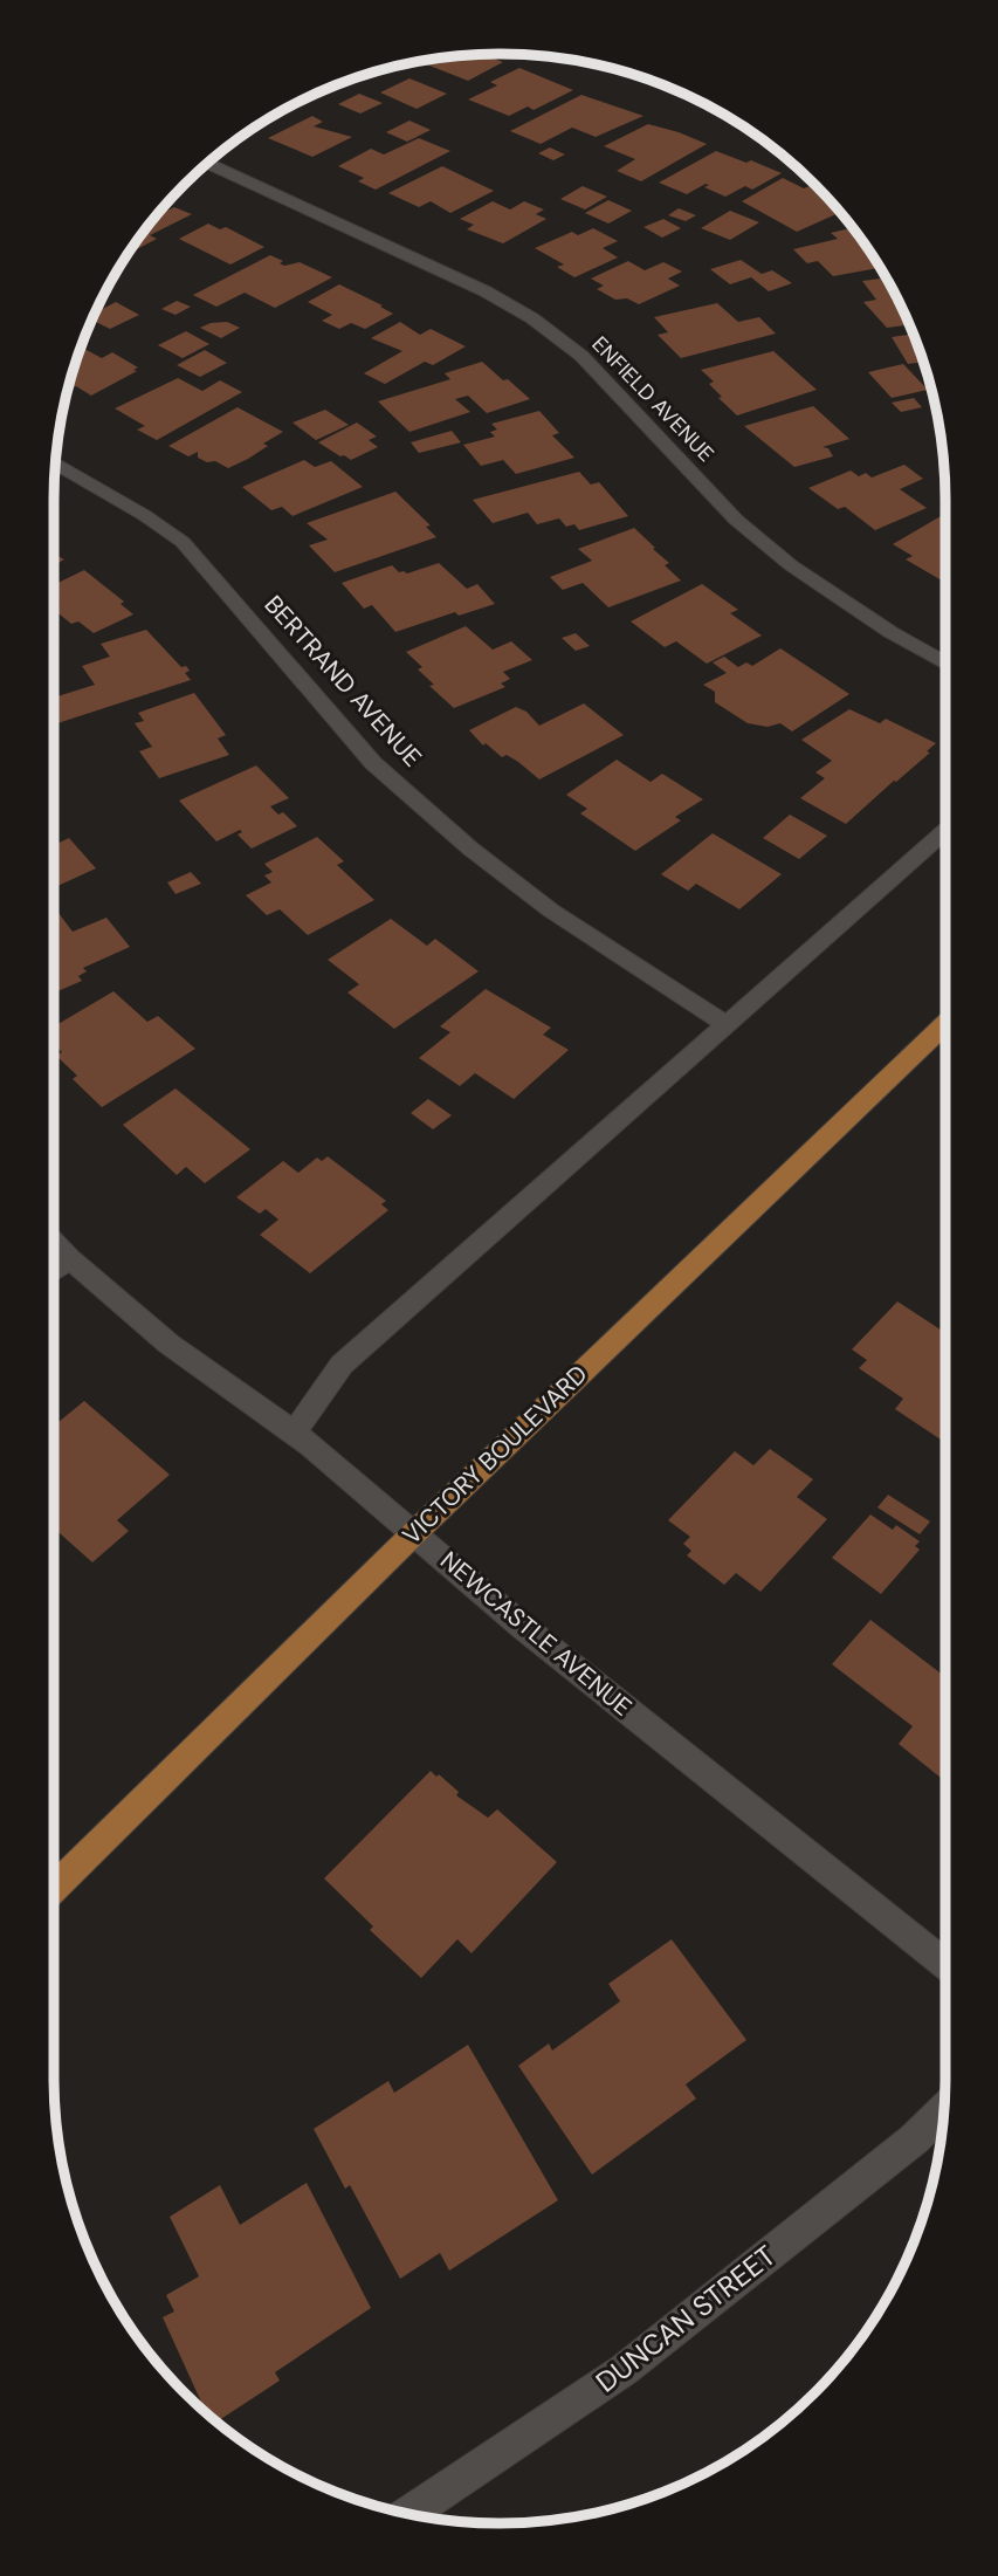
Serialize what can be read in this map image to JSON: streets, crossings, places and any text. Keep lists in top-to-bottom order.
{
  "streets": {
    "main road": ["VICTORY BOULEVARD"],
    "street": [
      "ENFIELD AVENUE",
      "BERTRAND AVENUE",
      "NEWCASTLE AVENUE",
      "DUNCAN STREET"
    ]
  },
  "crossings": [
    ["VICTORY BOULEVARD", "NEWCASTLE AVENUE"]
  ]
}
